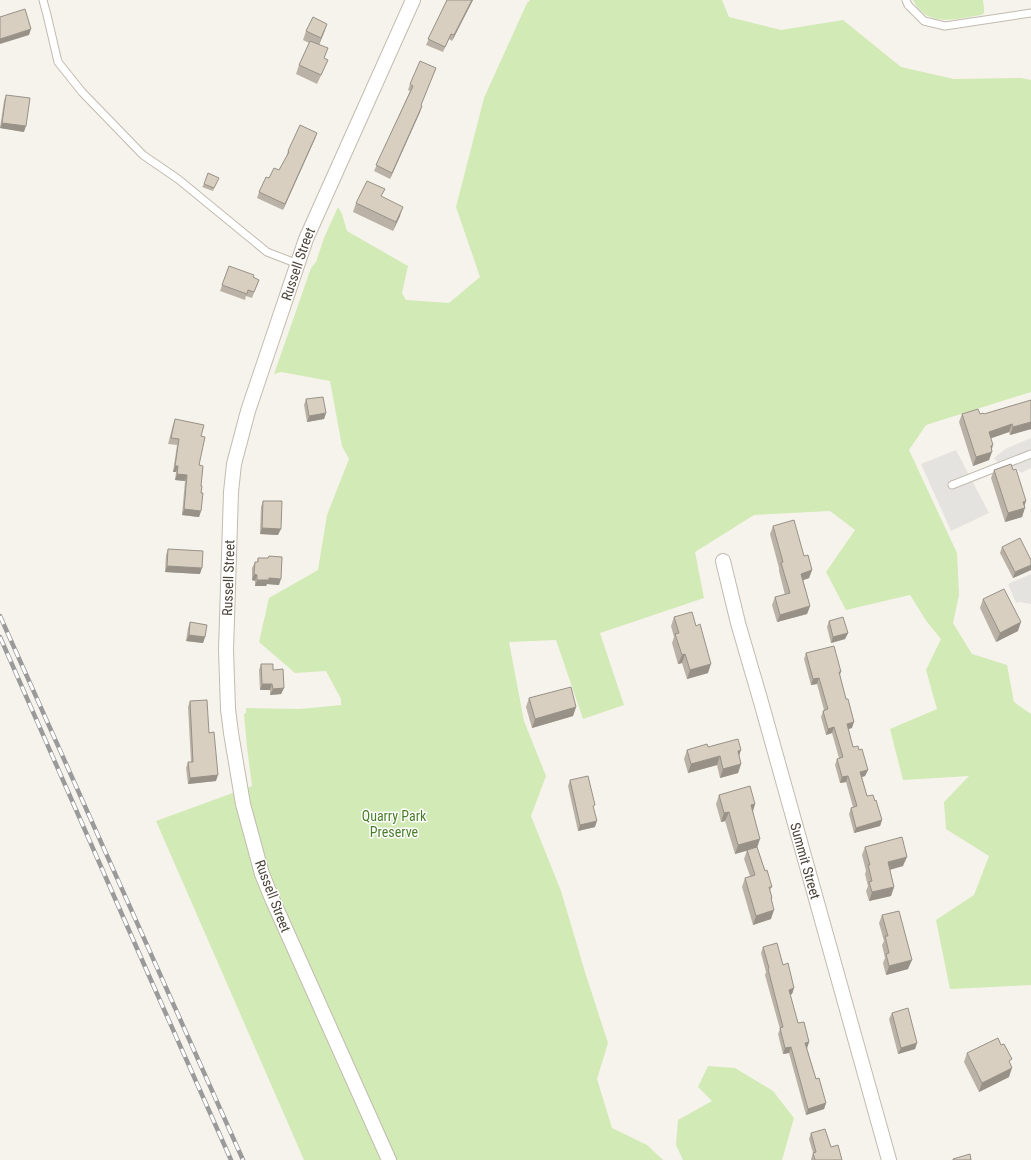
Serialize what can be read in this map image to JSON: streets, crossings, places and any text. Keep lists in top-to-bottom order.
{
  "streets": {
    "street": ["Russell Street", "Summit Street"]
  },
  "parks": ["Quarry Park Preserve"]
}
